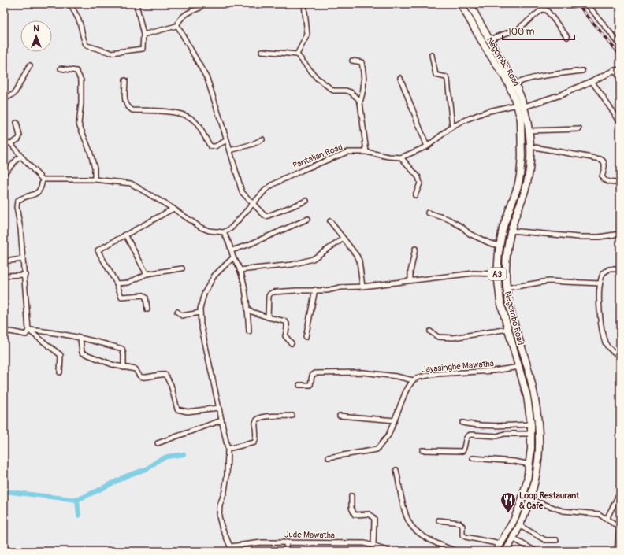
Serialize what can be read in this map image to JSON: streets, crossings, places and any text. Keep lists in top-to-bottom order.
{
  "streets": {
    "highway": ["Negombo Road", "A3"],
    "street": ["Pantalian Road", "Jayasinghe Mawatha", "Jude Mawatha"]
  },
  "crossings": [
    ["Negombo Road", "Pantalian Road"],
    ["Negombo Road", "Jayasinghe Mawatha"]
  ],
  "places": {
    "restaurant": ["Loop Restaurant & Cafe"]
  },
  "scale_bar": "100 m",
  "north": "top"
}
